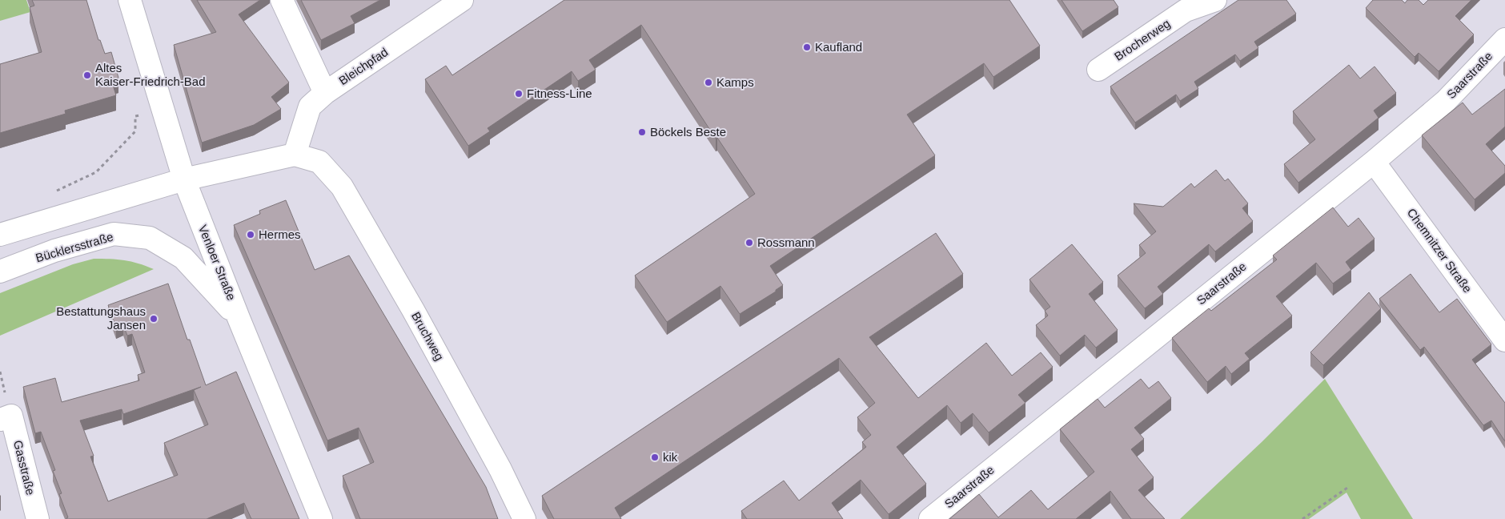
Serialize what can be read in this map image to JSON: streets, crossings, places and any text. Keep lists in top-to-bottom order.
{
  "streets": {
    "street": [
      "Brocherweg",
      "Bleichpfad",
      "Saarstraße",
      "Bücklersstraße",
      "Chemnitzer Straße",
      "Venloer Straße",
      "Bruchweg",
      "Gasstraße"
    ]
  },
  "crossings": [
    ["Bleichpfad", "Bruchweg"],
    ["Saarstraße", "Chemnitzer Straße"],
    ["Bücklersstraße", "Venloer Straße"]
  ],
  "places": [
    "Kaufland",
    "Altes Kaiser-Friedrich-Bad",
    "Kamps",
    "Fitness-Line",
    "Böckels Beste",
    "Hermes",
    "Rossmann",
    "Bestattungshaus Jansen",
    "kik"
  ]
}
